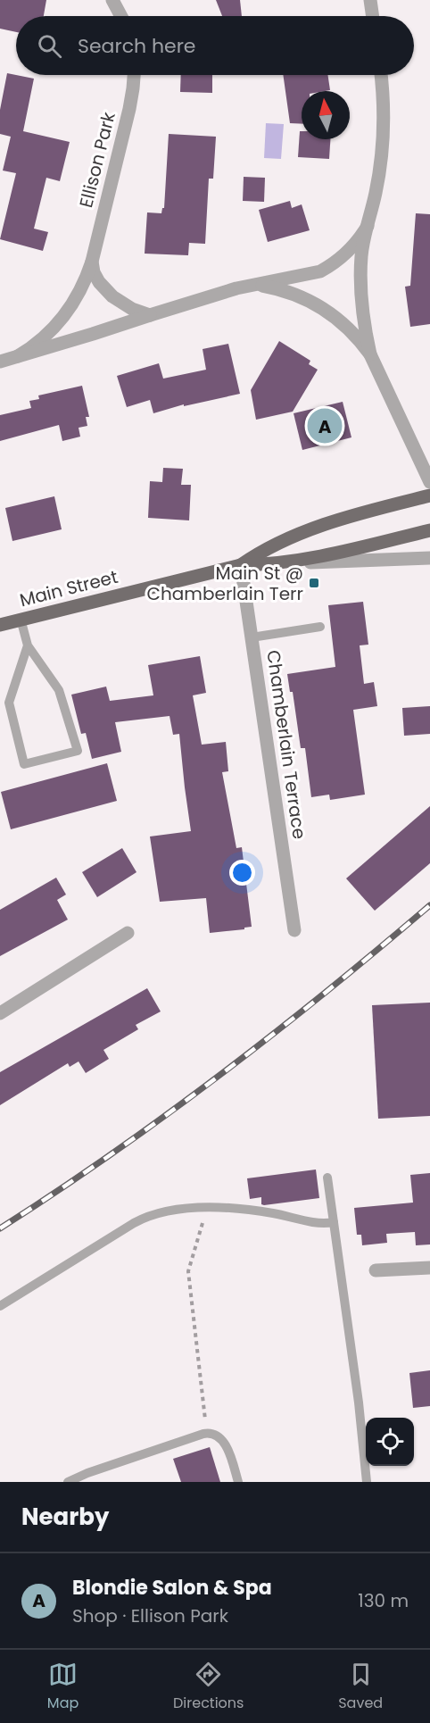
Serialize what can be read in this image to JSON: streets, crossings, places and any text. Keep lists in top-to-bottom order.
{
  "streets": {
    "main road": ["Main Street"],
    "street": ["Ellison Park", "Chamberlain Terrace"]
  },
  "crossings": [
    ["Main Street", "Chamberlain Terrace"]
  ],
  "places": {
    "transit": ["Main St @ Chamberlain Terr"]
  },
  "north": "top",
  "page": {
    "search": "Search here",
    "pins": "A",
    "heading": "Nearby",
    "list": [
      {
        "mark": "A",
        "name": "Blondie Salon & Spa",
        "note": "Shop · Ellison Park",
        "value": "130 m"
      }
    ],
    "nav": ["Map", "Directions", "Saved"]
  }
}
